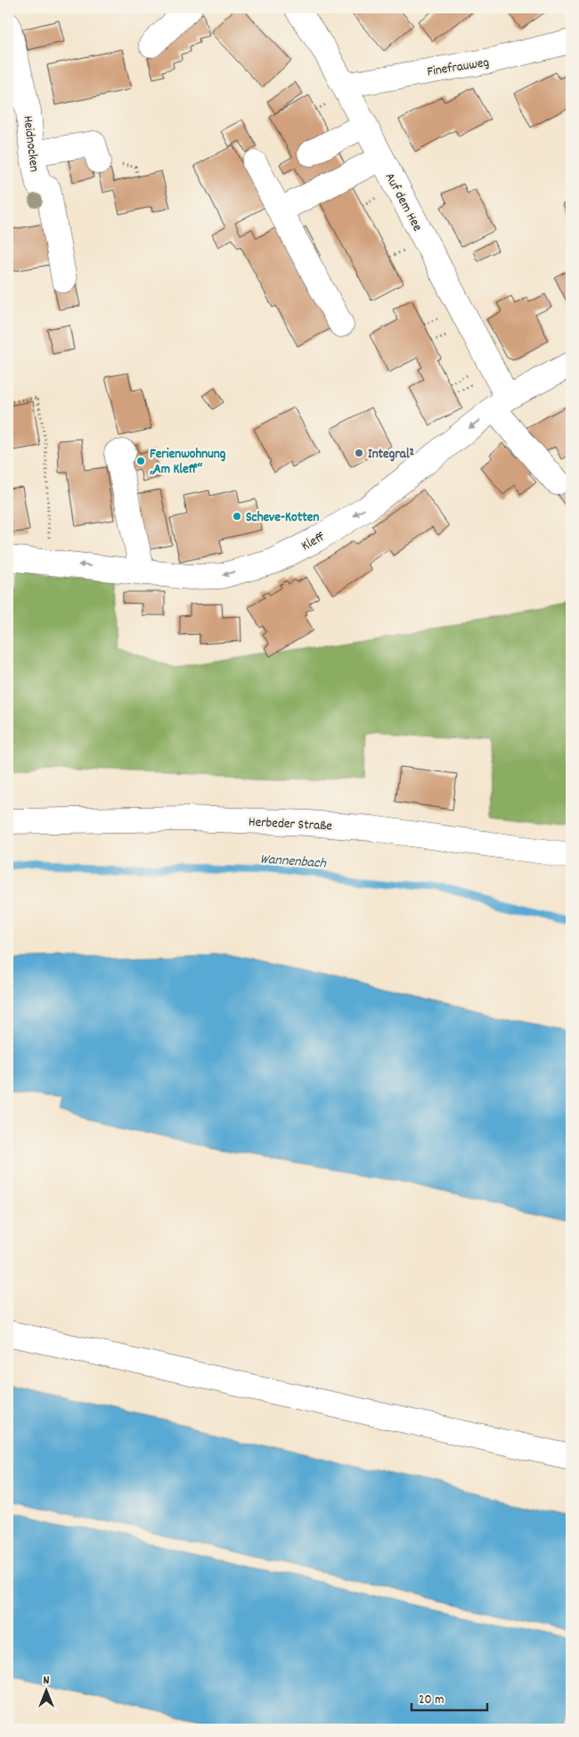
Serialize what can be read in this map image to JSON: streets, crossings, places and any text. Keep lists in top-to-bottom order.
{
  "streets": {
    "street": [
      "Finefrauweg",
      "Heidnocken",
      "Auf dem Hee",
      "Kleff",
      "Herbeder Straße"
    ]
  },
  "crossings": [
    ["Finefrauweg", "Auf dem Hee"],
    ["Auf dem Hee", "Kleff"]
  ],
  "one_way": ["Kleff"],
  "water": ["Wannenbach"],
  "places": ["Integral²", "Ferienwohnung „Am Kleff“", "Scheve-Kotten"],
  "scale_bar": "20 m",
  "north": "top"
}
